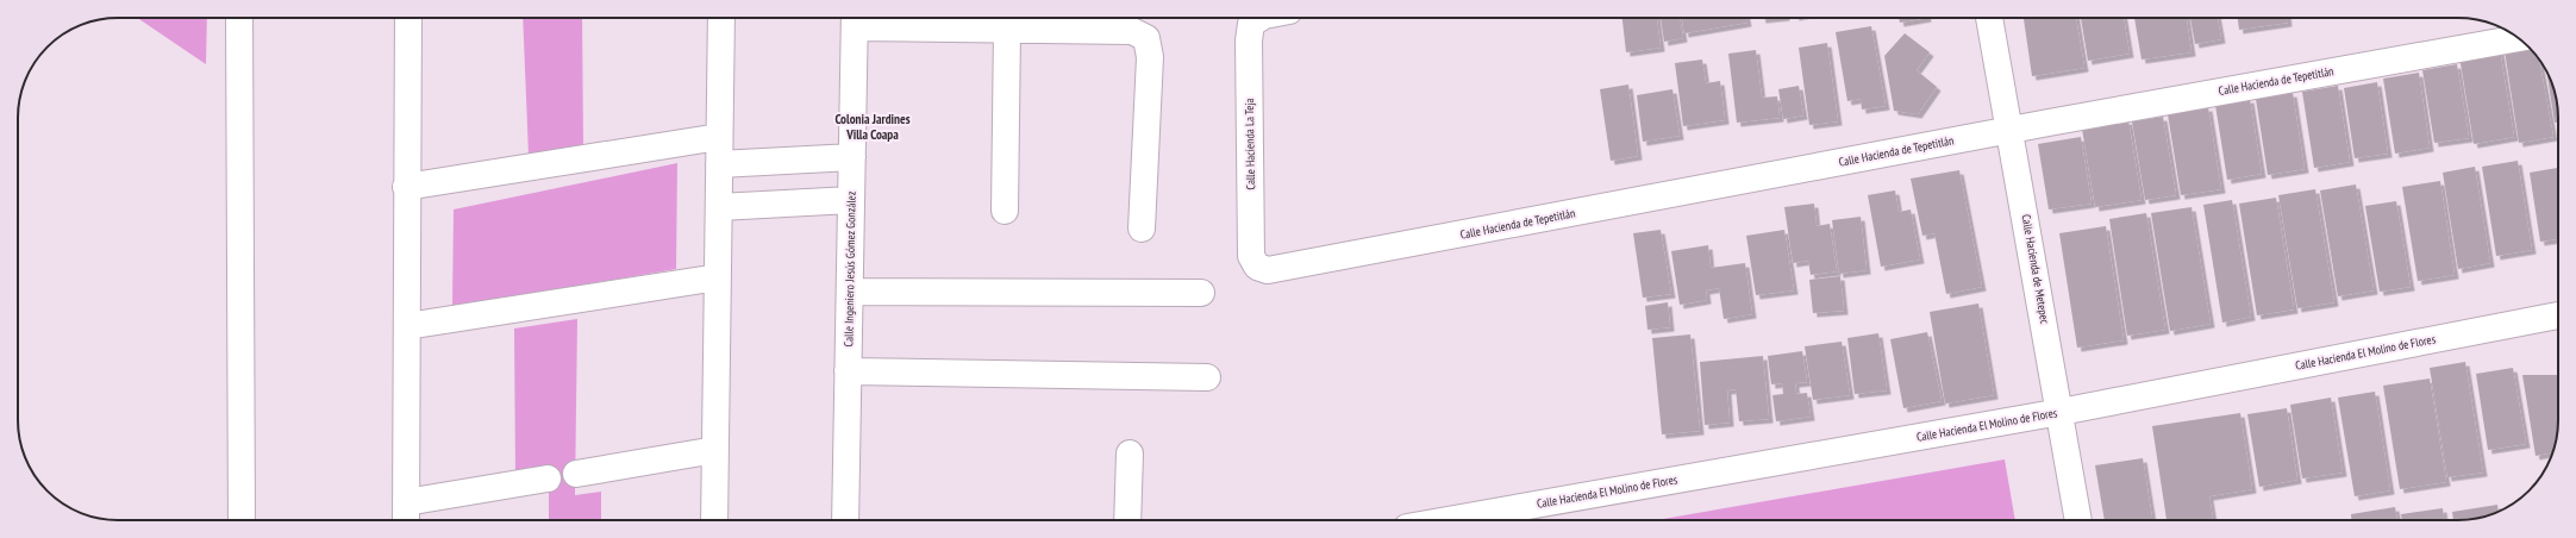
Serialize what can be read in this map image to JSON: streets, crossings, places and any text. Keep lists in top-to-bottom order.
{
  "streets": {
    "street": [
      "Calle Hacienda de Tepetitlán",
      "Calle Hacienda La Teja",
      "Calle Ingeniero Jesús Gómez González",
      "Calle Hacienda de Metepec",
      "Calle Hacienda El Molino de Flores"
    ]
  },
  "crossings": [
    ["Calle Hacienda de Tepetitlán", "Calle Hacienda La Teja"],
    ["Calle Hacienda de Tepetitlán", "Calle Hacienda de Metepec"],
    ["Calle Hacienda de Metepec", "Calle Hacienda El Molino de Flores"]
  ],
  "districts": ["Colonia Jardines Villa Coapa"]
}
